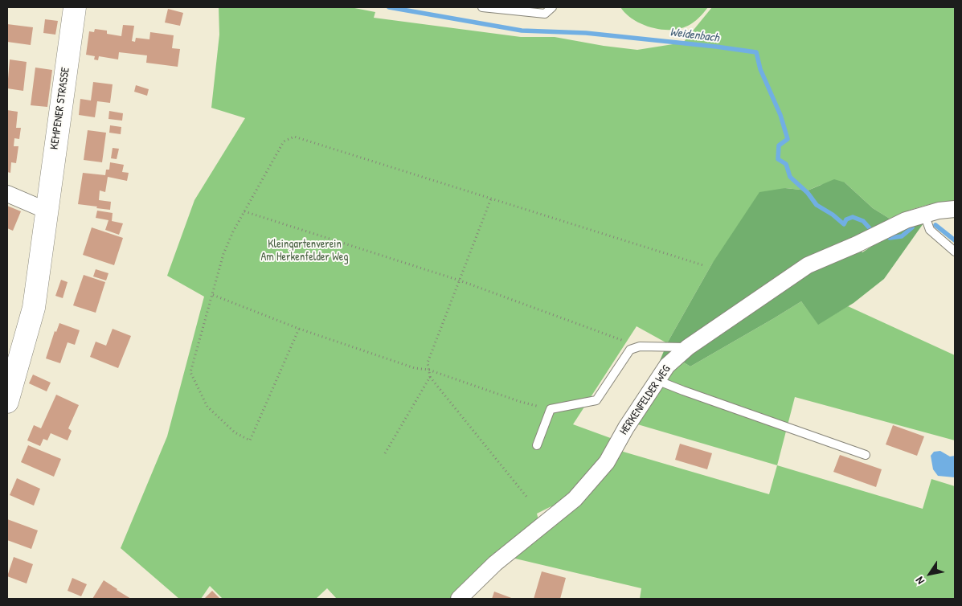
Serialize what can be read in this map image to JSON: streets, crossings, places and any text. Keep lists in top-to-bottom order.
{
  "streets": {
    "main road": ["KEMPENER STRASSE"],
    "street": ["HERKENFELDER WEG"]
  },
  "water": ["Weidenbach"],
  "parks": ["Kleingartenverein Am Herkenfelder Weg"],
  "north": "bottom left"
}
